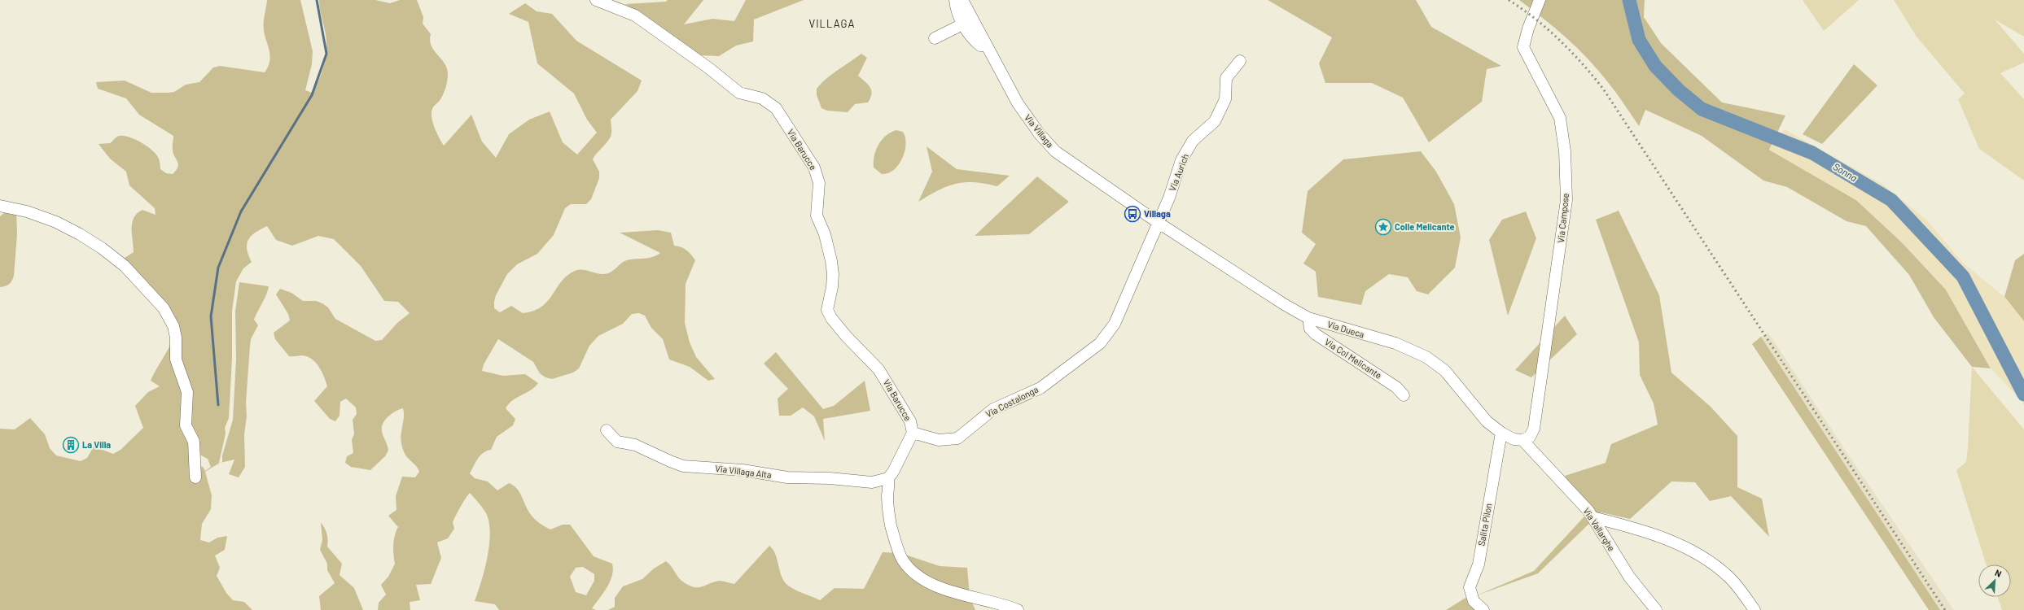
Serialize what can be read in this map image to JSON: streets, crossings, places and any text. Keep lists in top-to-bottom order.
{
  "streets": {
    "street": [
      "Via Villaga",
      "Via Barucce",
      "Via Aurich",
      "Via Campose",
      "Via Dueca",
      "Via Col Melicante",
      "Via Costalonga",
      "Via Villaga Alta",
      "Salita Pilon",
      "Via Vallarghe"
    ]
  },
  "crossings": [
    ["Via Villaga", "Via Aurich"],
    ["Via Villaga", "Via Dueca"],
    ["Via Villaga", "Via Costalonga"],
    ["Via Barucce", "Via Costalonga"],
    ["Via Aurich", "Via Dueca"],
    ["Via Aurich", "Via Costalonga"],
    ["Via Campose", "Via Dueca"],
    ["Via Campose", "Via Vallarghe"],
    ["Via Dueca", "Via Col Melicante"],
    ["Via Dueca", "Via Costalonga"],
    ["Via Dueca", "Salita Pilon"],
    ["Via Dueca", "Via Vallarghe"]
  ],
  "districts": ["VILLAGA"],
  "water": ["Sonna"],
  "places": {
    "bus stop": ["Villaga"],
    "place": ["Colle Melicante"],
    "building": ["La Villa"]
  },
  "north": "top right"
}
